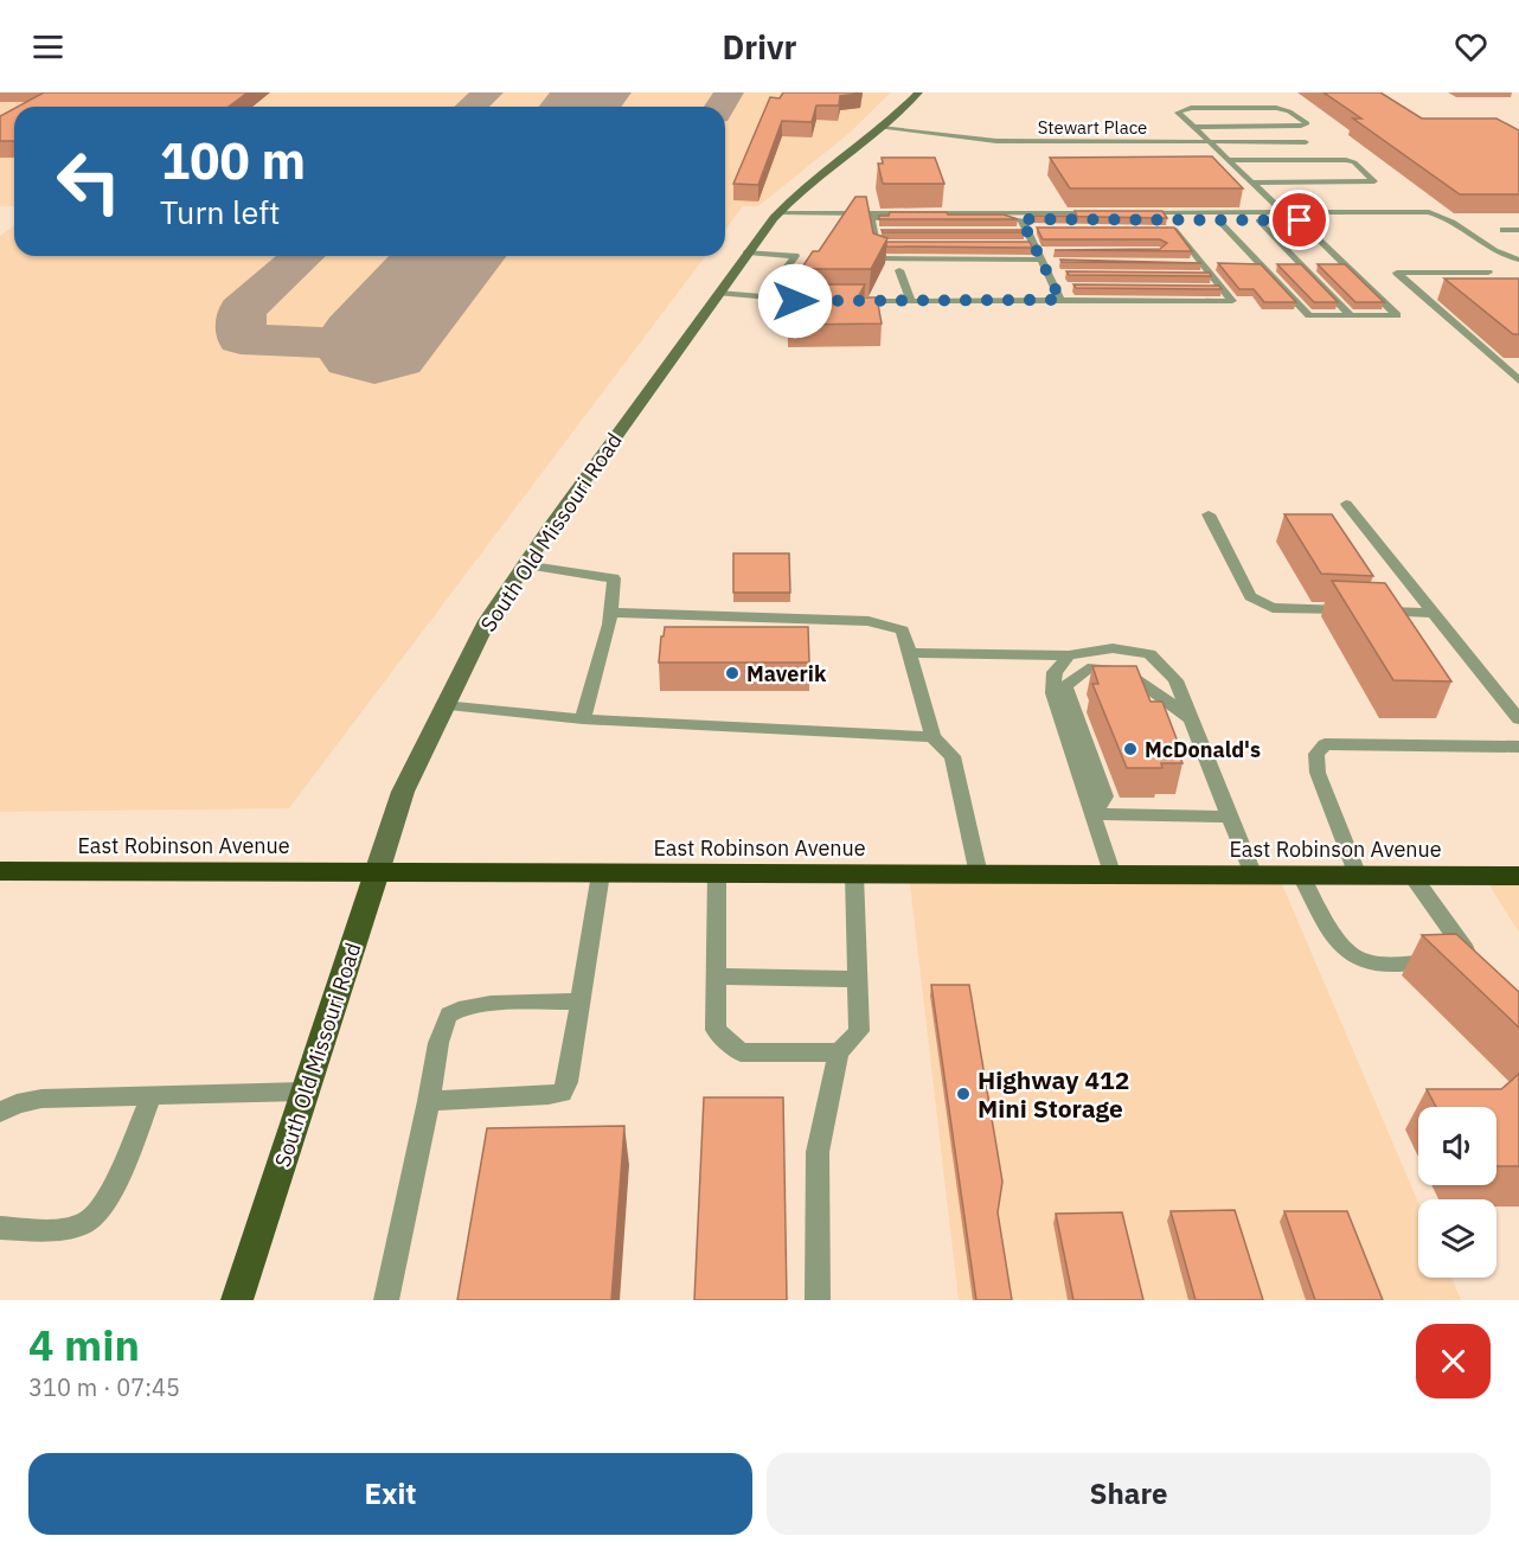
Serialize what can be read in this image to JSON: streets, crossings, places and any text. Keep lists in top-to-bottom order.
{
  "streets": {
    "highway": ["East Robinson Avenue"],
    "main road": ["South Old Missouri Road"],
    "lane": ["Stewart Place"]
  },
  "crossings": [
    ["Stewart Place", "South Old Missouri Road"],
    ["South Old Missouri Road", "East Robinson Avenue"]
  ],
  "places": ["Maverik", "McDonald's", "Highway 412 Mini Storage"],
  "page": {
    "header": "Drivr",
    "turn": ["100 m", "Turn left"],
    "heading": ["4 min", "310 m · 07:45"],
    "buttons": ["Exit", "Share"]
  }
}
